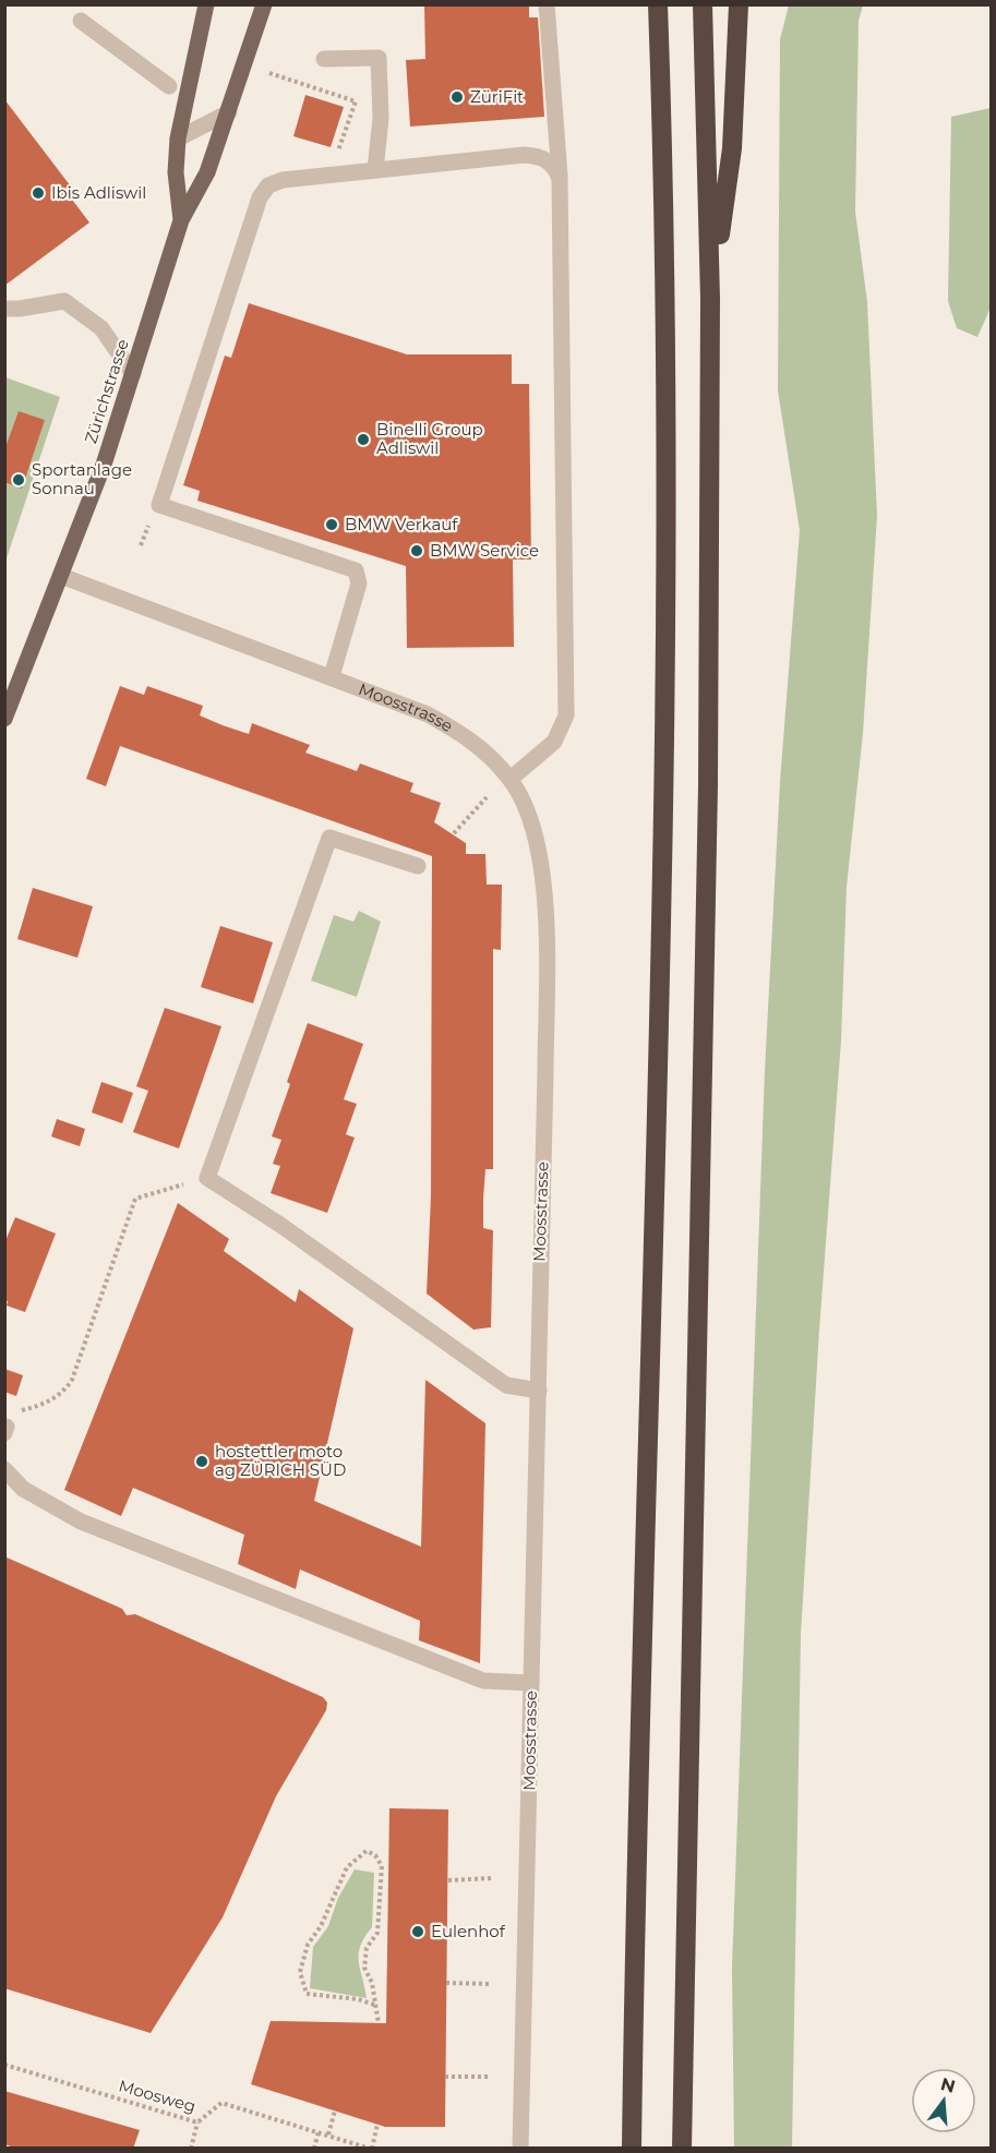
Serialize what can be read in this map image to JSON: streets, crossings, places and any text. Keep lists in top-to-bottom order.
{
  "streets": {
    "main road": ["Zürichstrasse"],
    "street": ["Moosstrasse"],
    "path": ["Moosweg"]
  },
  "crossings": [
    ["Zürichstrasse", "Moosstrasse"]
  ],
  "places": [
    "ZüriFit",
    "Ibis Adliswil",
    "Binelli Group Adliswil",
    "Sportanlage Sonnau",
    "BMW Verkauf",
    "BMW Service",
    "hostettler moto ag ZÜRICH SÜD",
    "Eulenhof"
  ],
  "north": "top"
}
